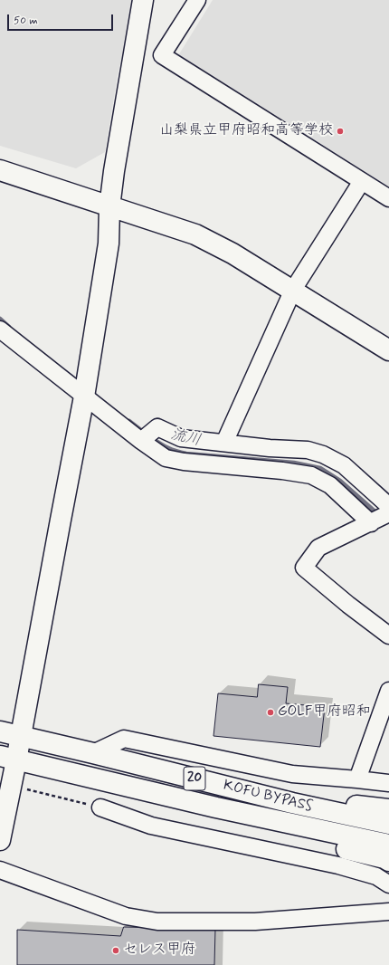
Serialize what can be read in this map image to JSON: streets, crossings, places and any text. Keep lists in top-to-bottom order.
{
  "streets": {
    "main road": ["20", "KOFU BYPASS"]
  },
  "water": ["流川"],
  "places": ["山梨県立甲府昭和高等学校", "GOLF甲府昭和", "セレス甲府"],
  "scale_bar": "50 m"
}
